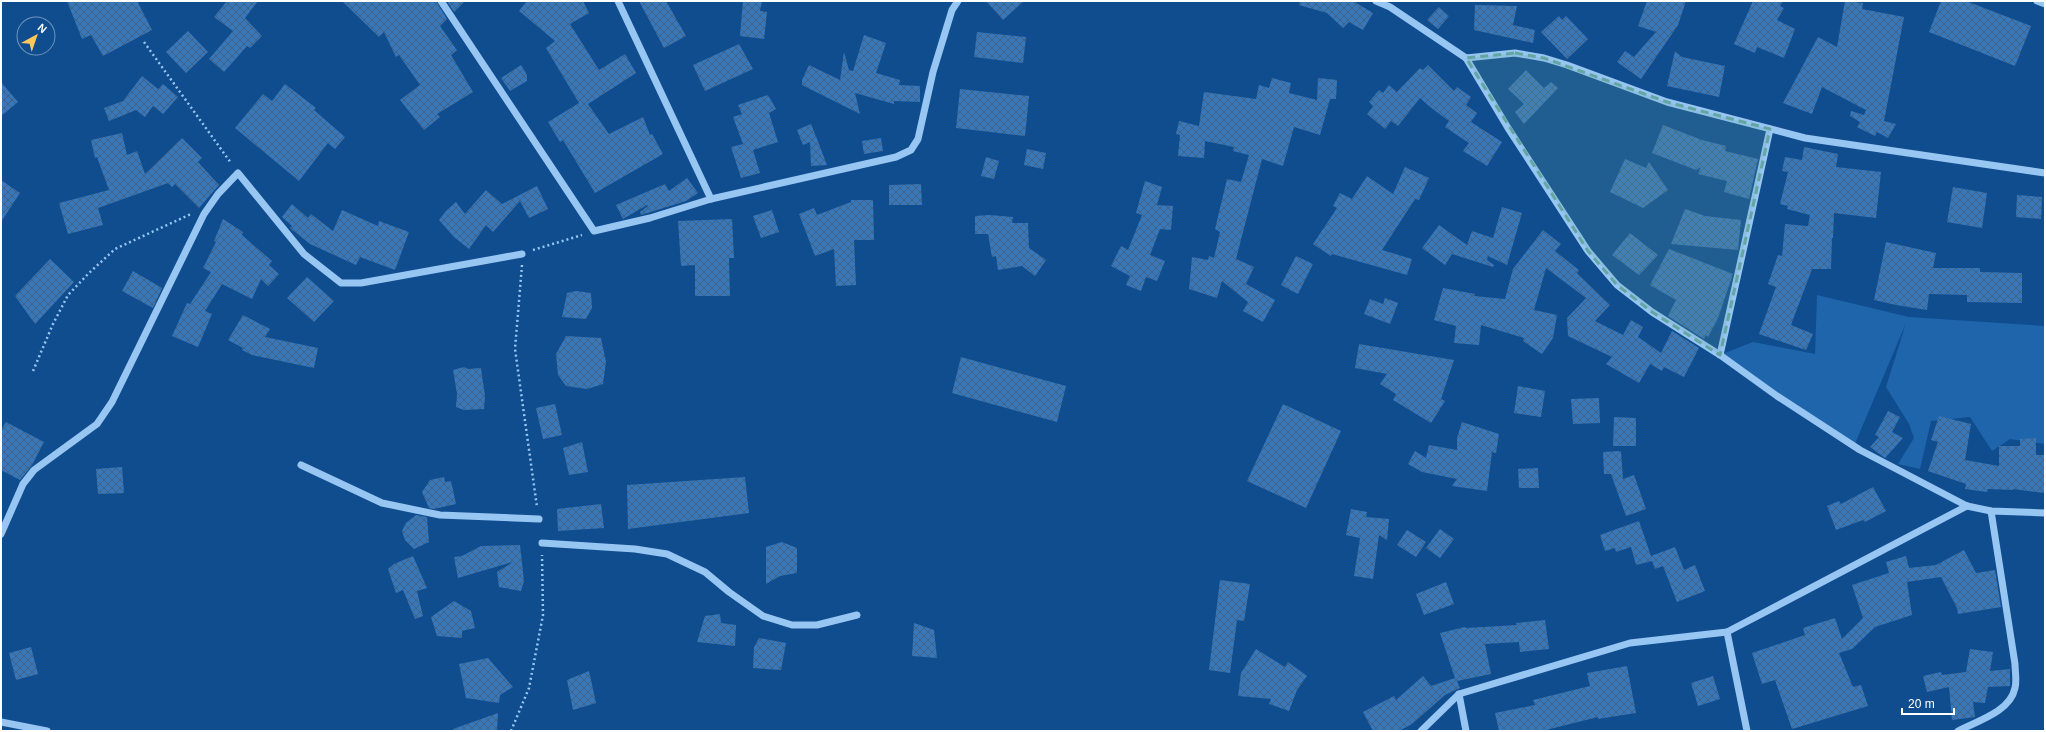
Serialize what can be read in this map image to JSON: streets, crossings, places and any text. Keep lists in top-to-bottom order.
{
  "scale_bar": "20 m",
  "north": "top right"
}
